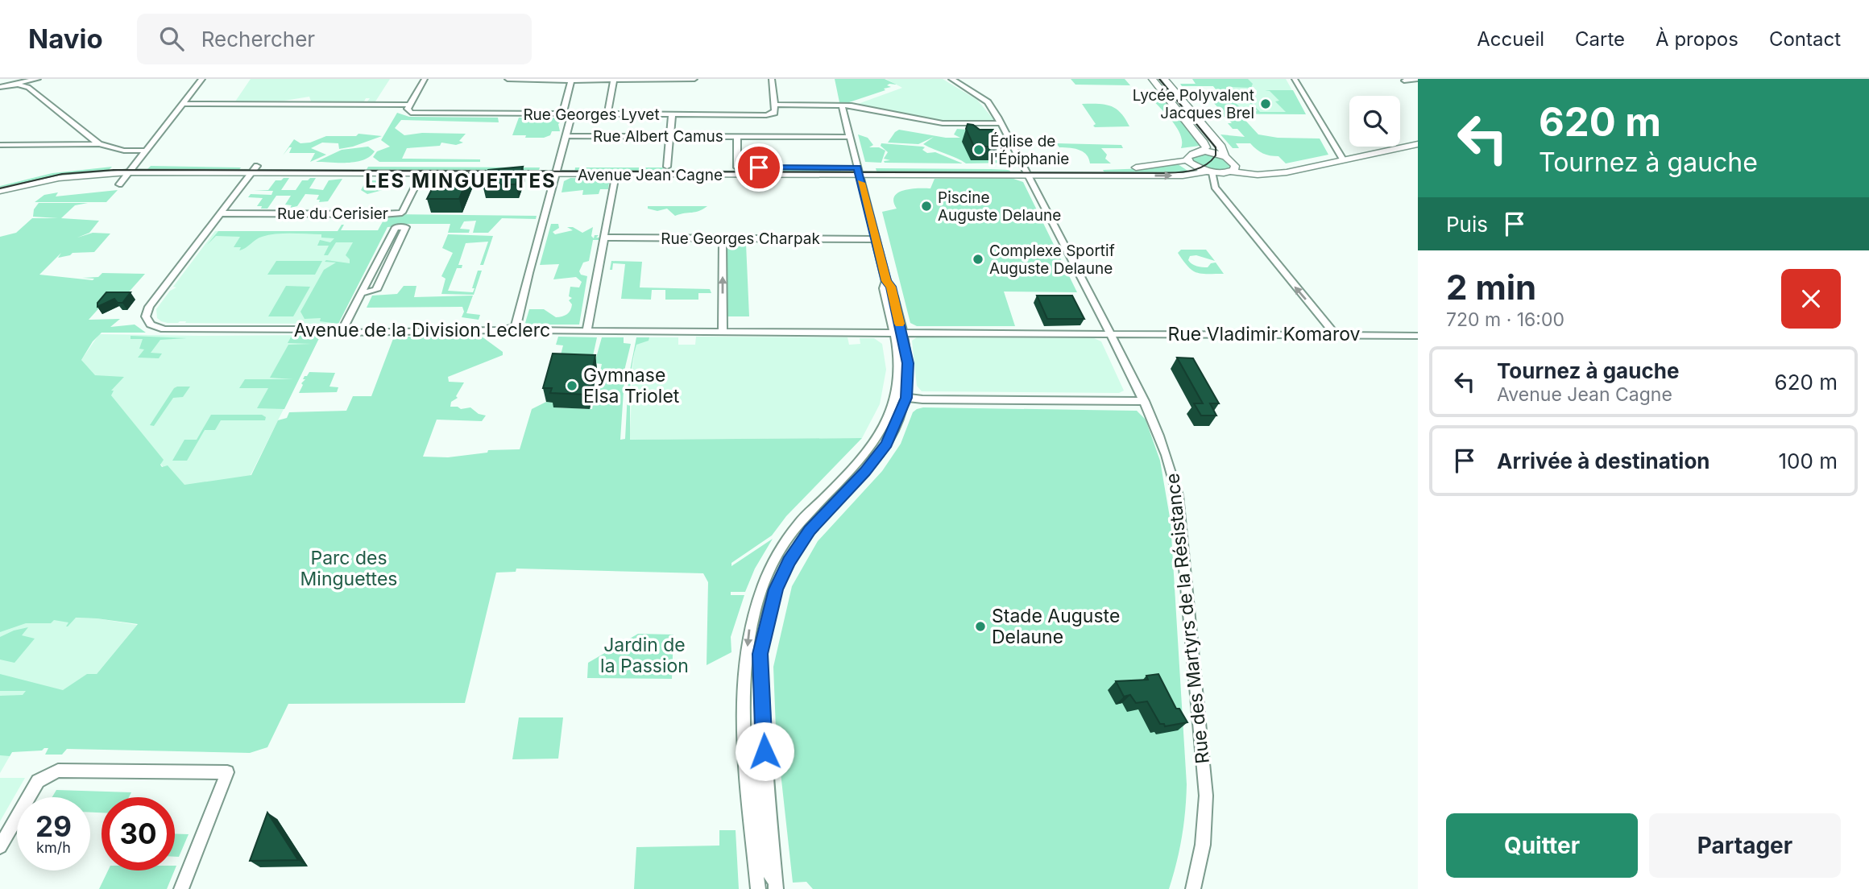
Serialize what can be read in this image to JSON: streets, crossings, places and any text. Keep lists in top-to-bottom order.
{
  "streets": {
    "street": [
      "Rue Georges Lyvet",
      "Rue Albert Camus",
      "Avenue Jean Cagne",
      "Rue du Cerisier",
      "Rue Georges Charpak",
      "Avenue de la Division Leclerc",
      "Rue Vladimir Komarov",
      "Rue des Martyrs de la Résistance"
    ]
  },
  "crossings": [
    ["Avenue Jean Cagne", "Rue du Cerisier"],
    ["Avenue Jean Cagne", "Avenue de la Division Leclerc"],
    ["Avenue Jean Cagne", "Rue des Martyrs de la Résistance"],
    ["Rue du Cerisier", "Avenue de la Division Leclerc"],
    ["Avenue de la Division Leclerc", "Rue Vladimir Komarov"],
    ["Rue Vladimir Komarov", "Rue des Martyrs de la Résistance"]
  ],
  "districts": ["LES MINGUETTES"],
  "parks": ["Parc des Minguettes", "Jardin de la Passion"],
  "places": [
    "Lycée Polyvalent Jacques Brel",
    "Église de l'Épiphanie",
    "Piscine Auguste Delaune",
    "Complexe Sportif Auguste Delaune",
    "Gymnase Elsa Triolet",
    "Stade Auguste Delaune"
  ],
  "page": {
    "header": "Navio",
    "search": "Rechercher",
    "nav": [
      "Accueil",
      "Carte",
      "À propos",
      "Contact"
    ],
    "turn": ["620 m", "Tournez à gauche"],
    "then": "Puis",
    "heading": ["2 min", "720 m · 16:00"],
    "list": [
      {
        "name": "Tournez à gauche",
        "note": "Avenue Jean Cagne",
        "value": "620 m"
      },
      {
        "name": "Arrivée à destination",
        "value": "100 m"
      }
    ],
    "speed": "29 km/h",
    "limit": "30",
    "buttons": ["Quitter", "Partager"]
  }
}
